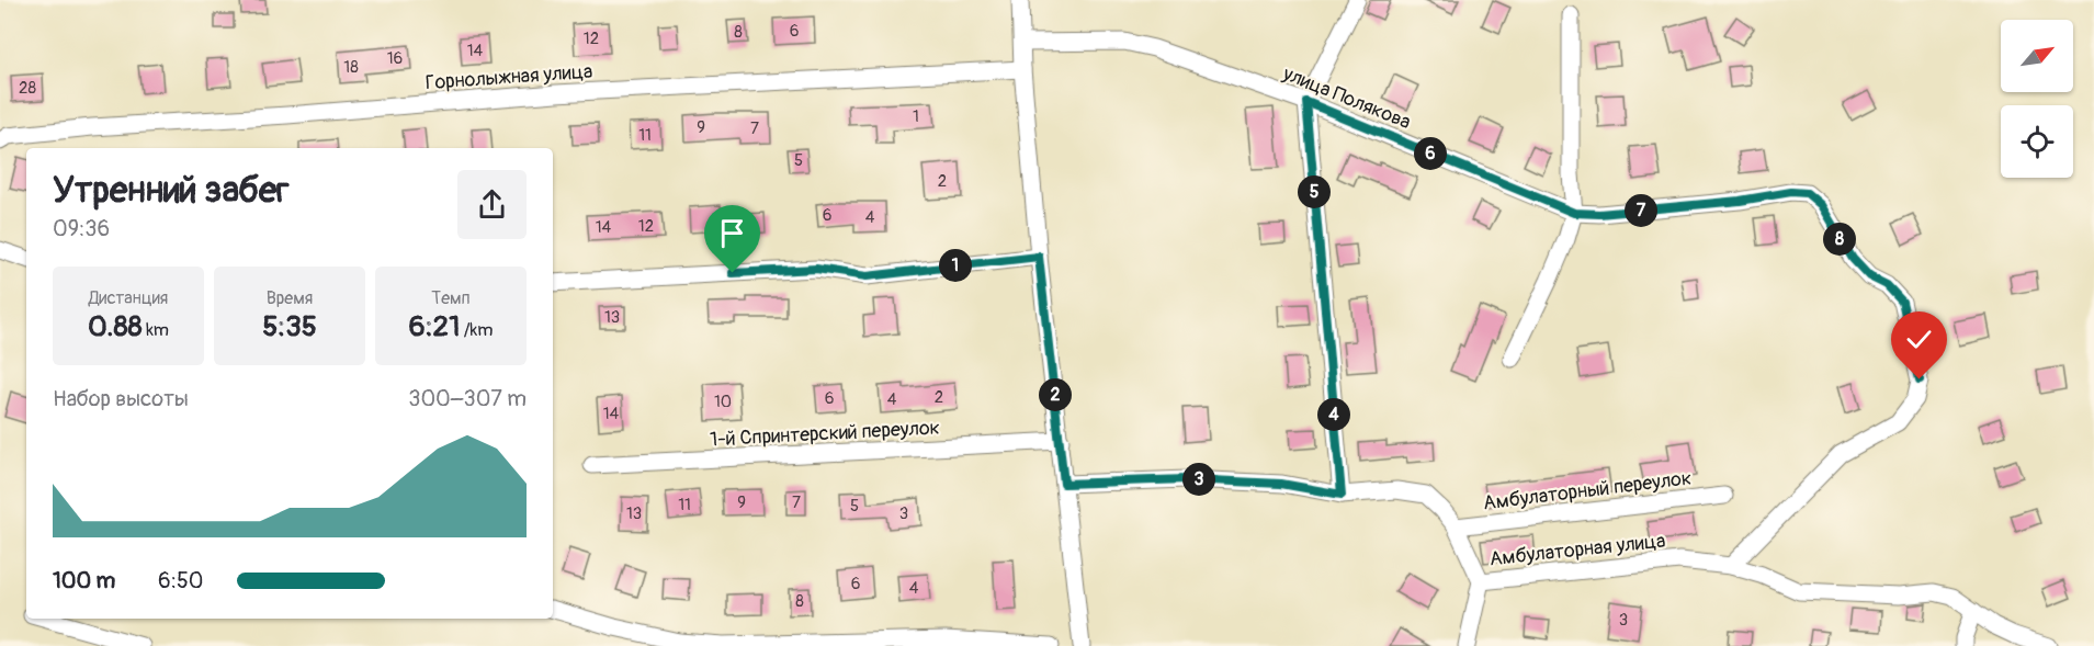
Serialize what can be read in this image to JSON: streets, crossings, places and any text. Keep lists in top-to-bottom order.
{
  "streets": {
    "street": [
      "Горнолыжная улица",
      "улица Полякова",
      "1-й Спринтерский переулок",
      "Амбулаторный переулок",
      "Амбулаторная улица"
    ]
  },
  "crossings": [
    ["улица Полякова", "Амбулаторная улица"],
    ["Амбулаторный переулок", "Амбулаторная улица"]
  ],
  "house_numbers": [
    "6",
    "8",
    "12",
    "14",
    "16",
    "18",
    "28",
    "1",
    "9",
    "7",
    "11",
    "5",
    "2",
    "6",
    "4",
    "12",
    "14",
    "13",
    "2",
    "6",
    "4",
    "10",
    "14",
    "9",
    "7",
    "11",
    "5",
    "13",
    "3",
    "6",
    "4",
    "8",
    "3"
  ],
  "north": "top right",
  "page": {
    "pins": [
      "6",
      "5",
      "7",
      "8",
      "1",
      "2",
      "4",
      "3"
    ],
    "heading": ["Утренний забег", "09:36"],
    "stats": [
      ["Дистанция", "0.88 km"],
      ["Время", "5:35"],
      ["Темп", "6:21 /km"]
    ],
    "chart": ["Набор высоты", "300–307 m"],
    "list": [
      {
        "name": "100 m",
        "note": "6:50"
      }
    ]
  }
}
